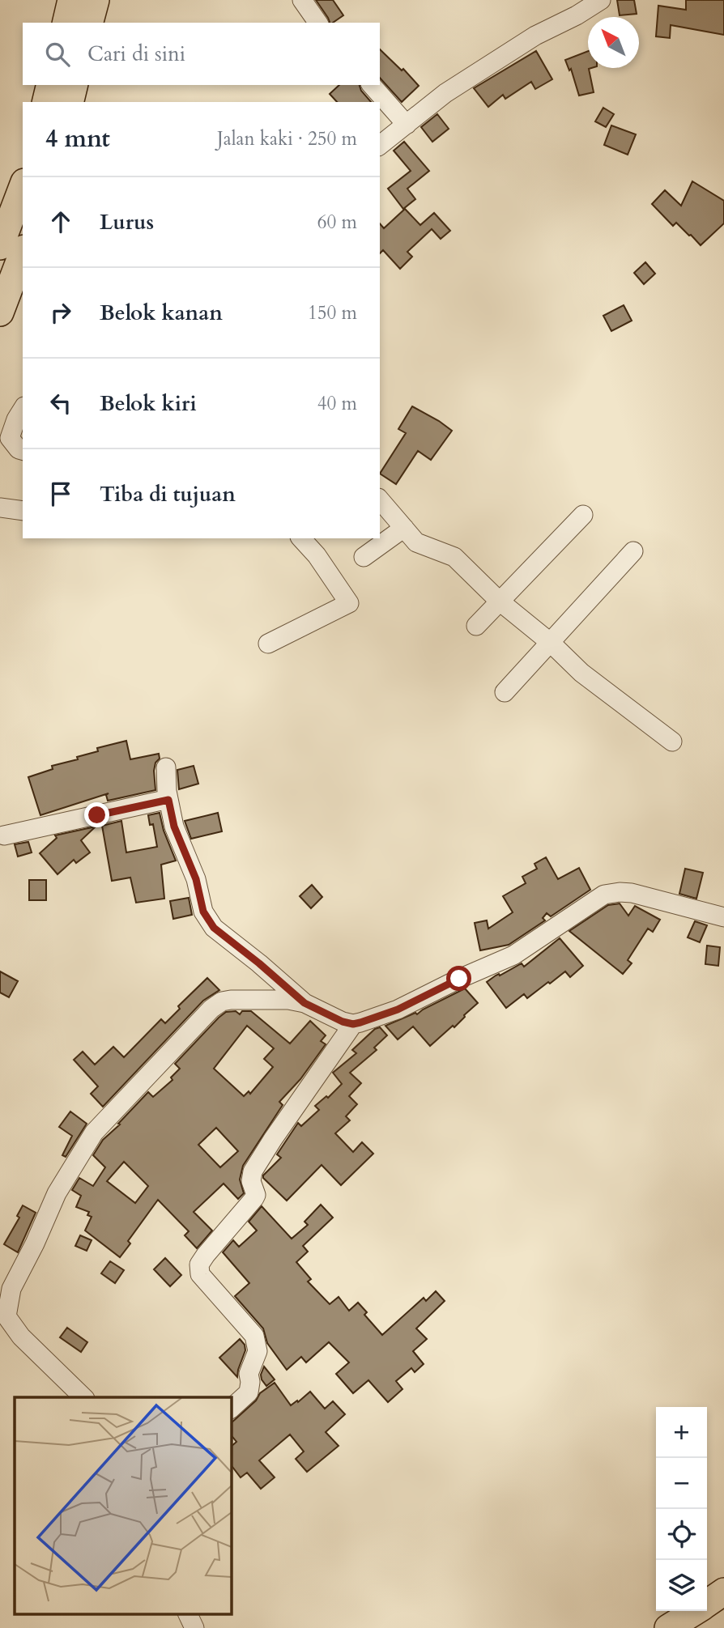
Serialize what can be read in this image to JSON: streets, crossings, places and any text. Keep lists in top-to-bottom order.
{
  "north": "top left",
  "page": {
    "search": "Cari di sini",
    "heading": ["4 mnt", "Jalan kaki · 250 m"],
    "list": [
      ["Lurus", "60 m"],
      ["Belok kanan", "150 m"],
      ["Belok kiri", "40 m"],
      "Tiba di tujuan"
    ],
    "map_buttons": ["+", "−"]
  }
}
